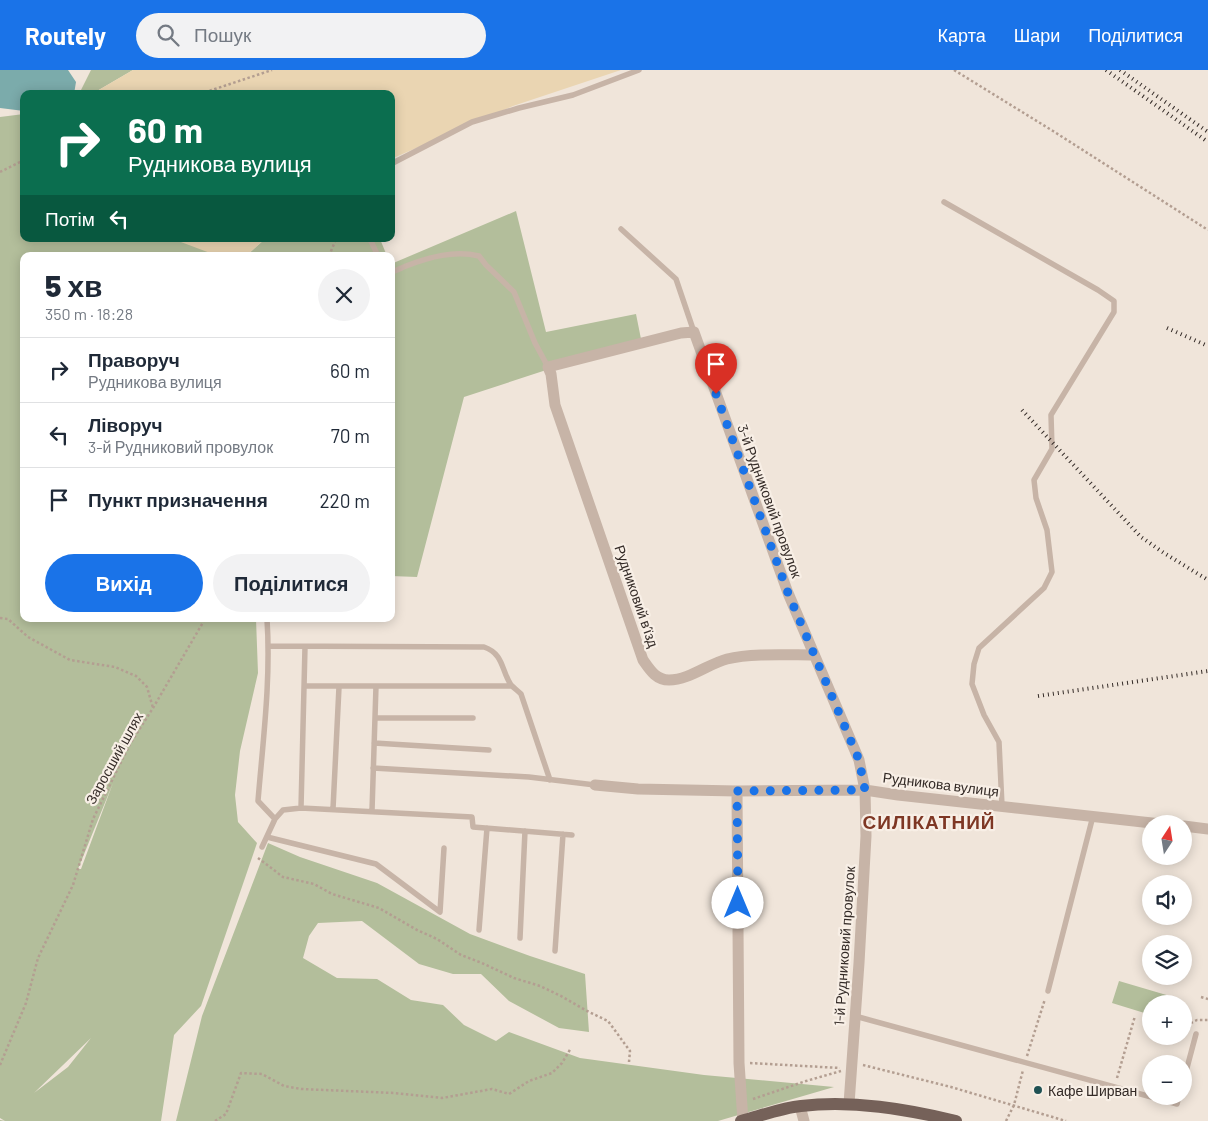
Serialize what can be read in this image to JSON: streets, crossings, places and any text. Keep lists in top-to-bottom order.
{
  "streets": {
    "street": [
      "3-й Рудниковий провулок",
      "Рудниковий в’їзд",
      "Рудникова вулиця",
      "1-й Рудниковий провулок"
    ],
    "path": ["Заросший шлях"]
  },
  "crossings": [
    ["3-й Рудниковий провулок", "Рудниковий в’їзд"],
    ["3-й Рудниковий провулок", "Рудникова вулиця"],
    ["3-й Рудниковий провулок", "1-й Рудниковий провулок"],
    ["Рудникова вулиця", "1-й Рудниковий провулок"]
  ],
  "districts": ["СИЛІКАТНИЙ"],
  "places": ["Кафе Ширван"],
  "north": "top",
  "page": {
    "header": "Routely",
    "search": "Пошук",
    "nav": ["Карта", "Шари", "Поділитися"],
    "turn": ["60 m", "Рудникова вулиця"],
    "then": "Потім",
    "heading": ["5 хв", "350 m · 18:28"],
    "list": [
      {
        "name": "Праворуч",
        "note": "Рудникова вулиця",
        "value": "60 m"
      },
      {
        "name": "Ліворуч",
        "note": "3-й Рудниковий провулок",
        "value": "70 m"
      },
      {
        "name": "Пункт призначення",
        "value": "220 m"
      }
    ],
    "buttons": ["Вихід", "Поділитися"],
    "map_buttons": ["+", "−"]
  }
}
